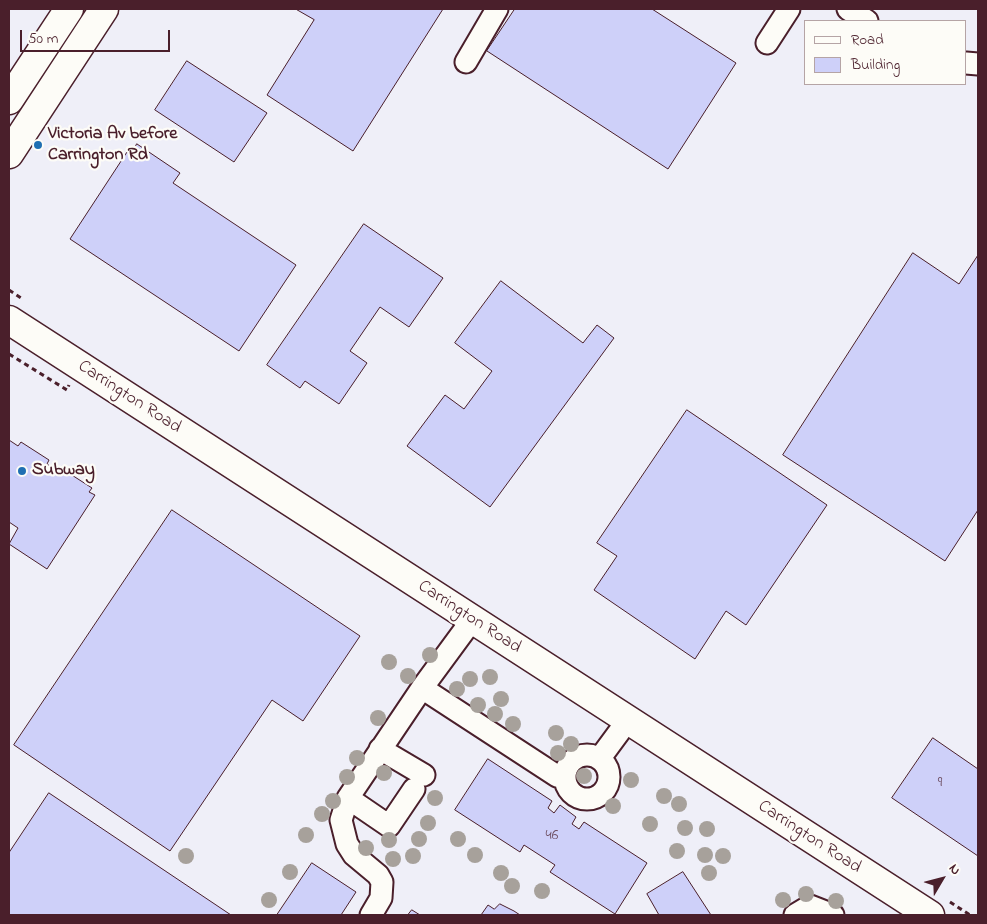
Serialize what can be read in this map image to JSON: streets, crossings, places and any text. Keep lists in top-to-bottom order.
{
  "streets": {
    "main road": ["Carrington Road"]
  },
  "places": ["Victoria Av before Carrington Rd", "Subway"],
  "house_numbers": ["9", "46"],
  "legend": ["Road", "Building"],
  "scale_bar": "50 m",
  "north": "top right"
}
